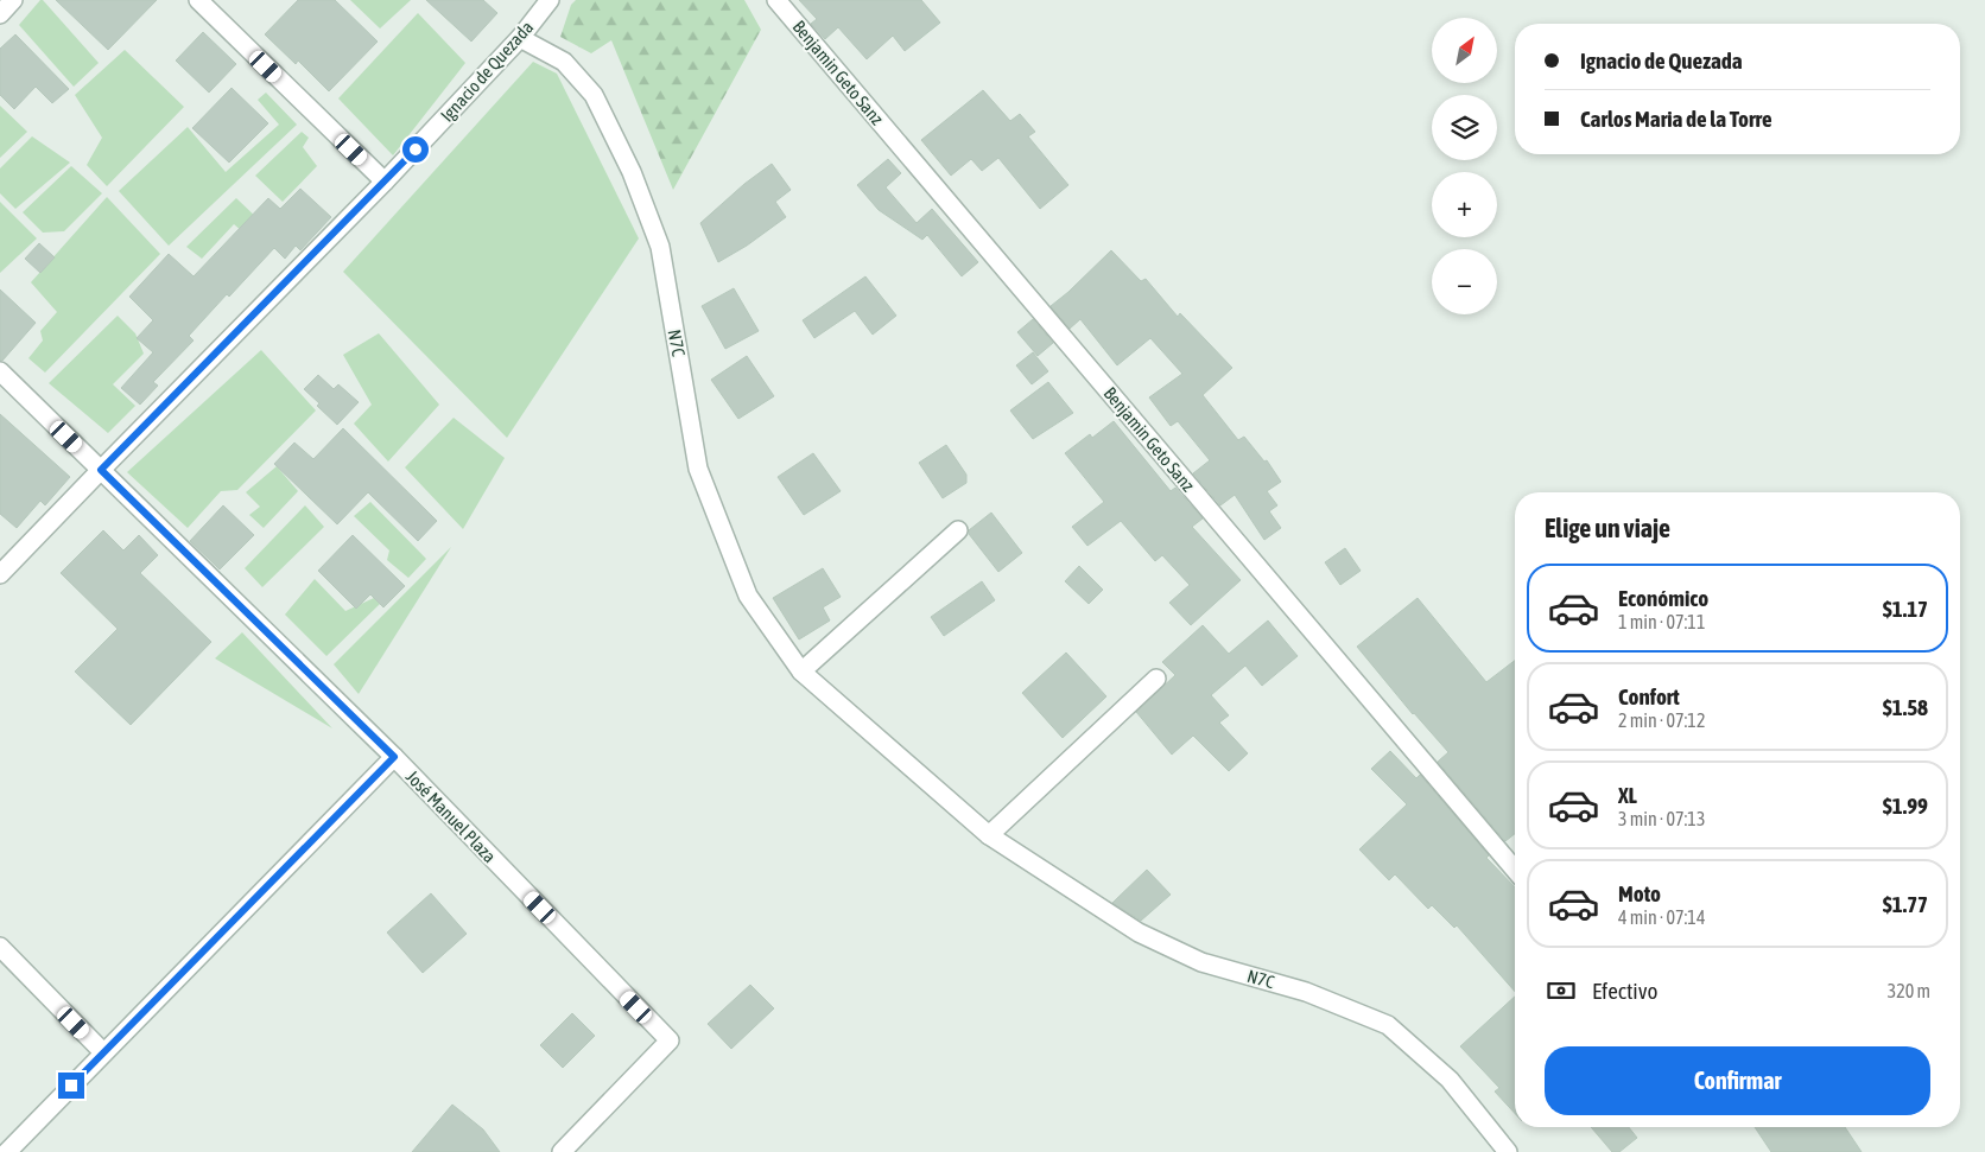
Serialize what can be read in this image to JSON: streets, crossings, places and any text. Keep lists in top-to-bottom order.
{
  "streets": {
    "street": [
      "Ignacio de Quezada",
      "Benjamin Geto Sanz",
      "N7C",
      "José Manuel Plaza"
    ]
  },
  "crossings": [
    ["Ignacio de Quezada", "N7C"],
    ["Ignacio de Quezada", "José Manuel Plaza"]
  ],
  "north": "top right",
  "page": {
    "map_buttons": ["+", "−"],
    "banner": ["Ignacio de Quezada", "Carlos Maria de la Torre"],
    "heading": "Elige un viaje",
    "list": [
      {
        "name": "Económico",
        "note": "1 min · 07:11",
        "value": "$1.17"
      },
      {
        "name": "Confort",
        "note": "2 min · 07:12",
        "value": "$1.58"
      },
      {
        "name": "XL",
        "note": "3 min · 07:13",
        "value": "$1.99"
      },
      {
        "name": "Moto",
        "note": "4 min · 07:14",
        "value": "$1.77"
      }
    ],
    "pay": ["Efectivo", "320 m"],
    "buttons": "Confirmar"
  }
}
